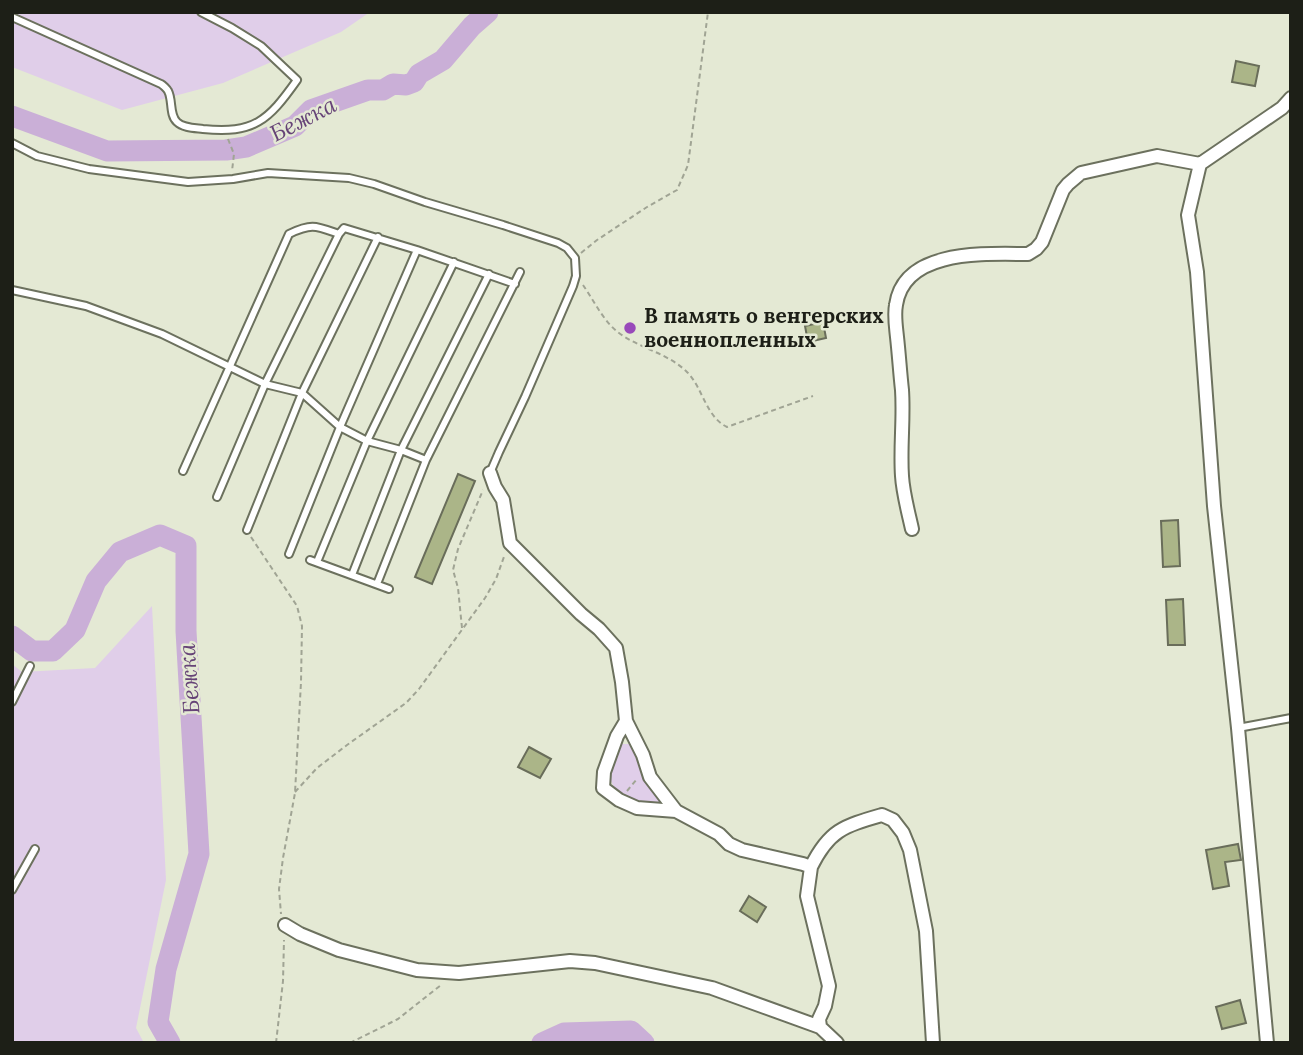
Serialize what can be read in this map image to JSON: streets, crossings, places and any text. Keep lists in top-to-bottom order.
{
  "water": ["Бежка"],
  "places": ["В память о венгерских военнопленных"]
}
